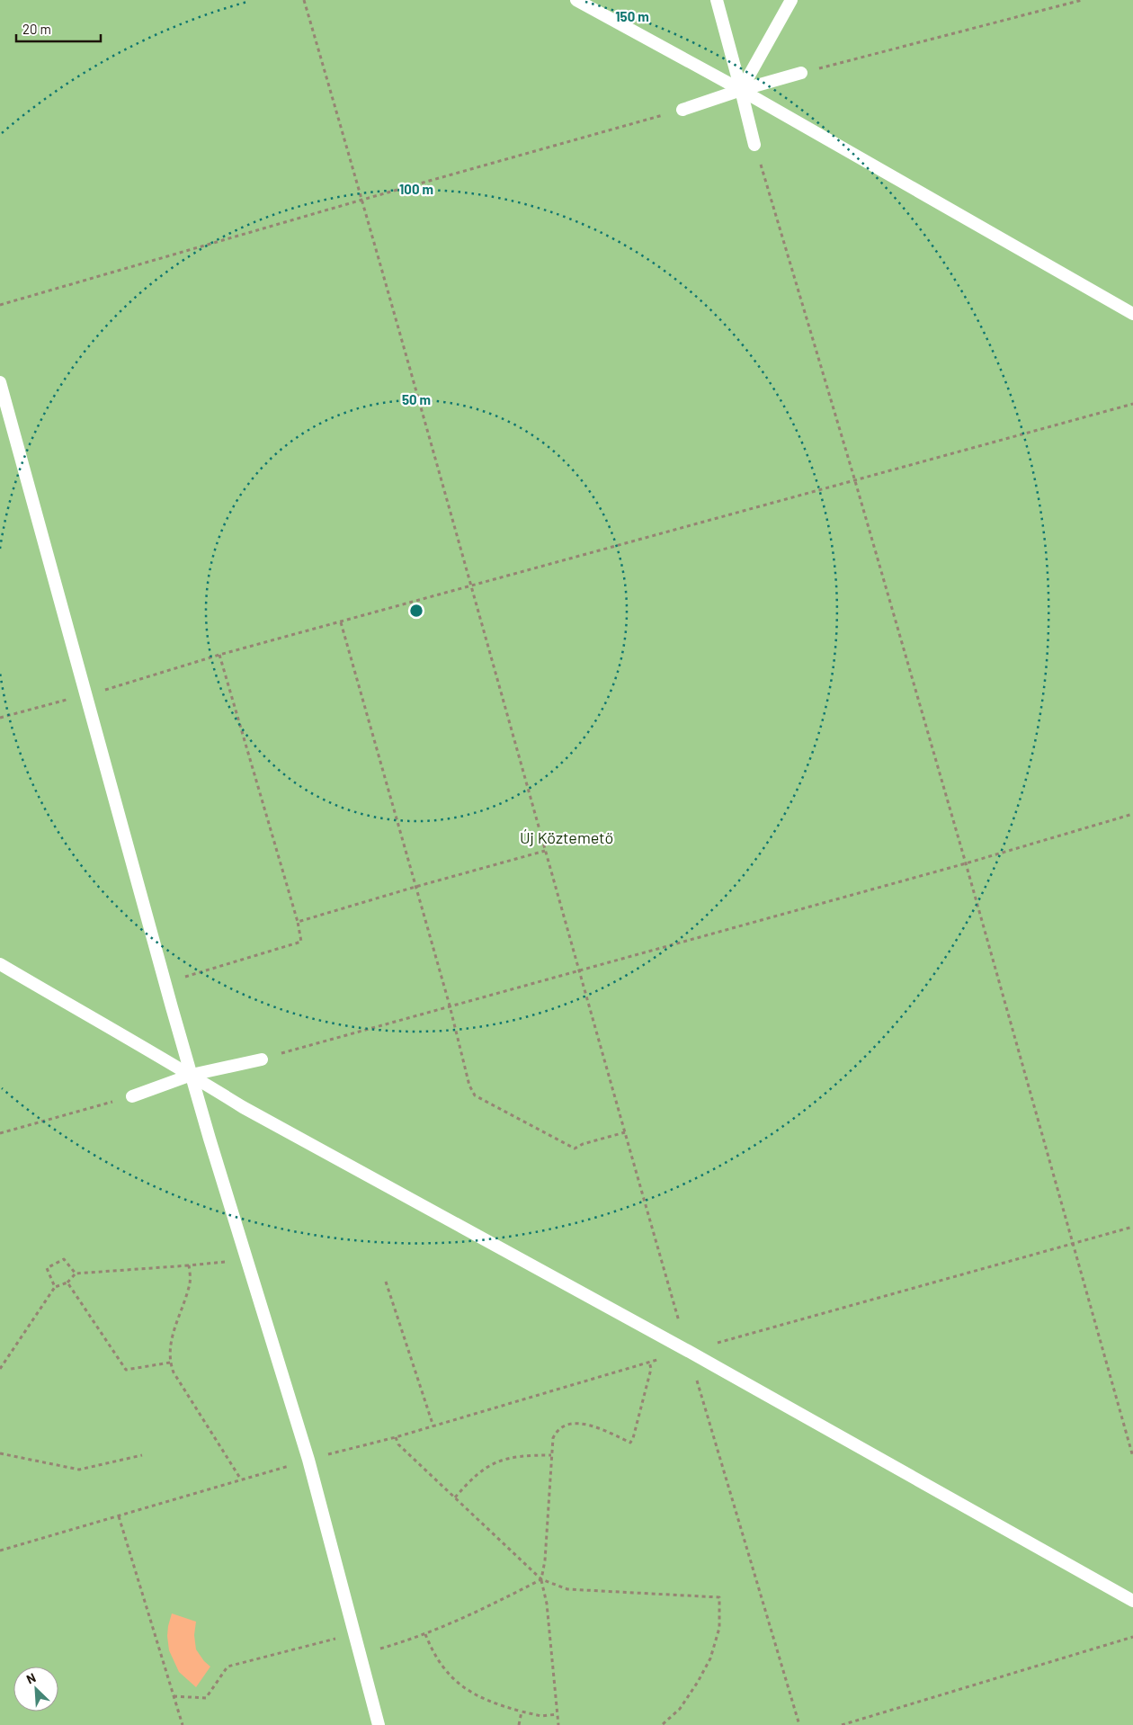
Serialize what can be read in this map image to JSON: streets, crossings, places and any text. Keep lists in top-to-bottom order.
{
  "parks": ["Új Köztemető"],
  "scale_bar": "20 m",
  "north": "top left",
  "rings": ["150 m", "100 m", "50 m"]
}
